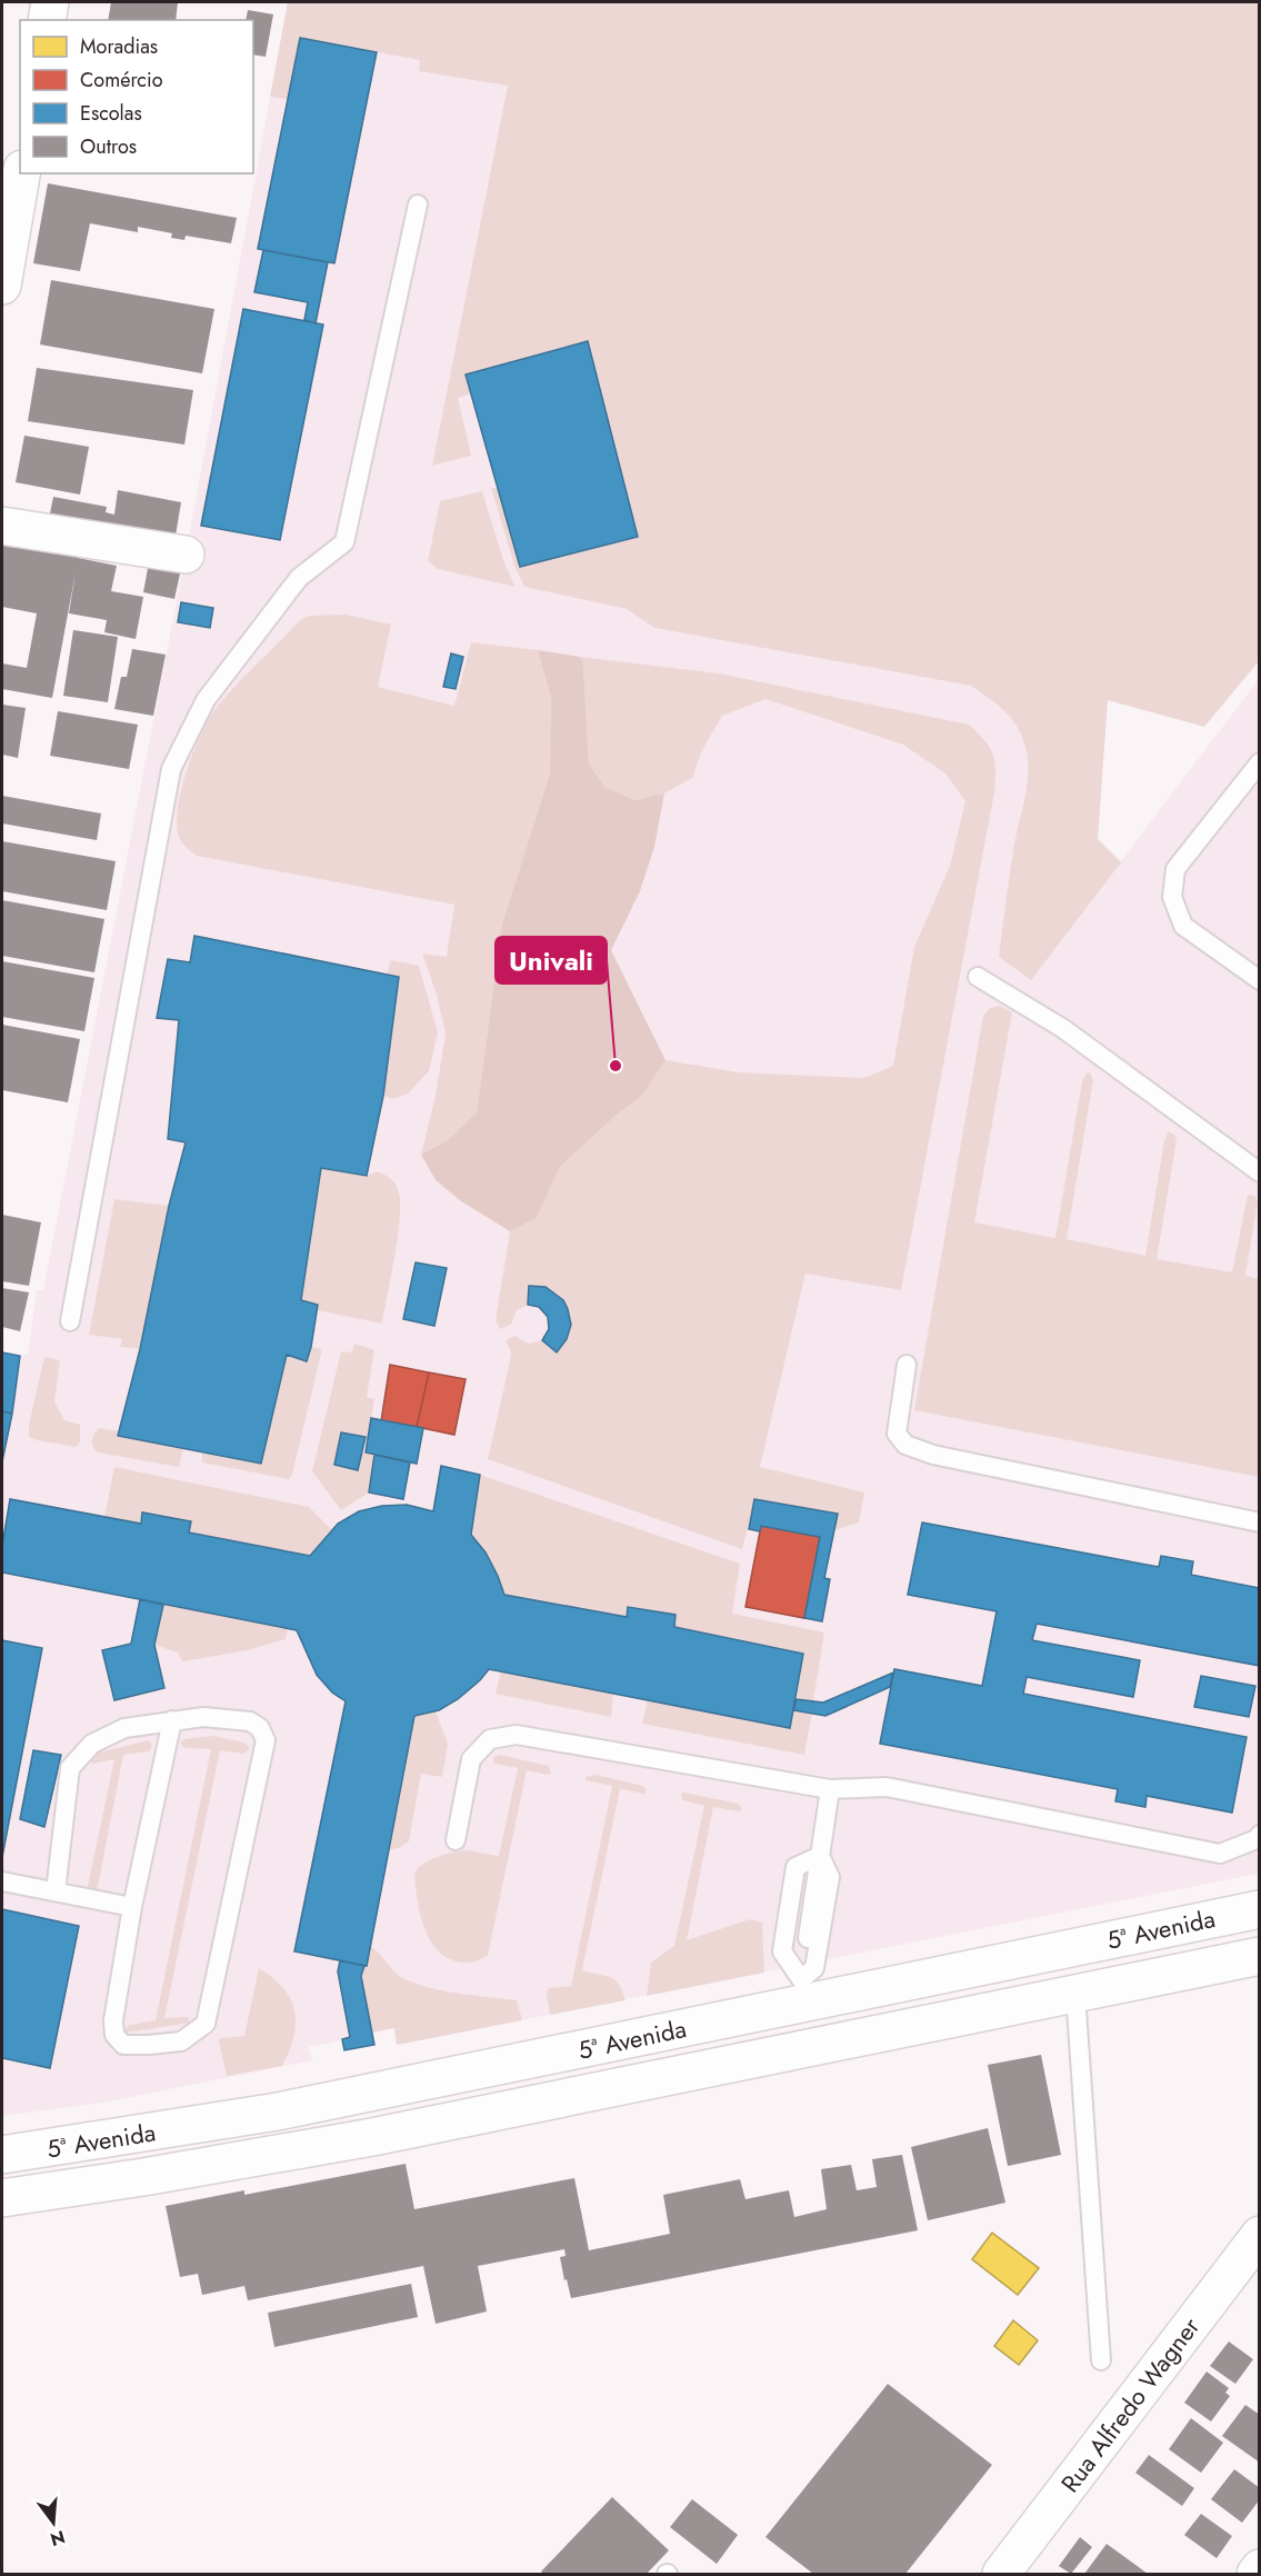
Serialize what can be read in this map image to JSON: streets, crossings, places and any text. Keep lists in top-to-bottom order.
{
  "streets": {
    "main road": ["5ª Avenida", "Rua Alfredo Wagner"]
  },
  "places": ["Univali"],
  "legend": [
    "Moradias",
    "Comércio",
    "Escolas",
    "Outros"
  ],
  "north": "bottom"
}
